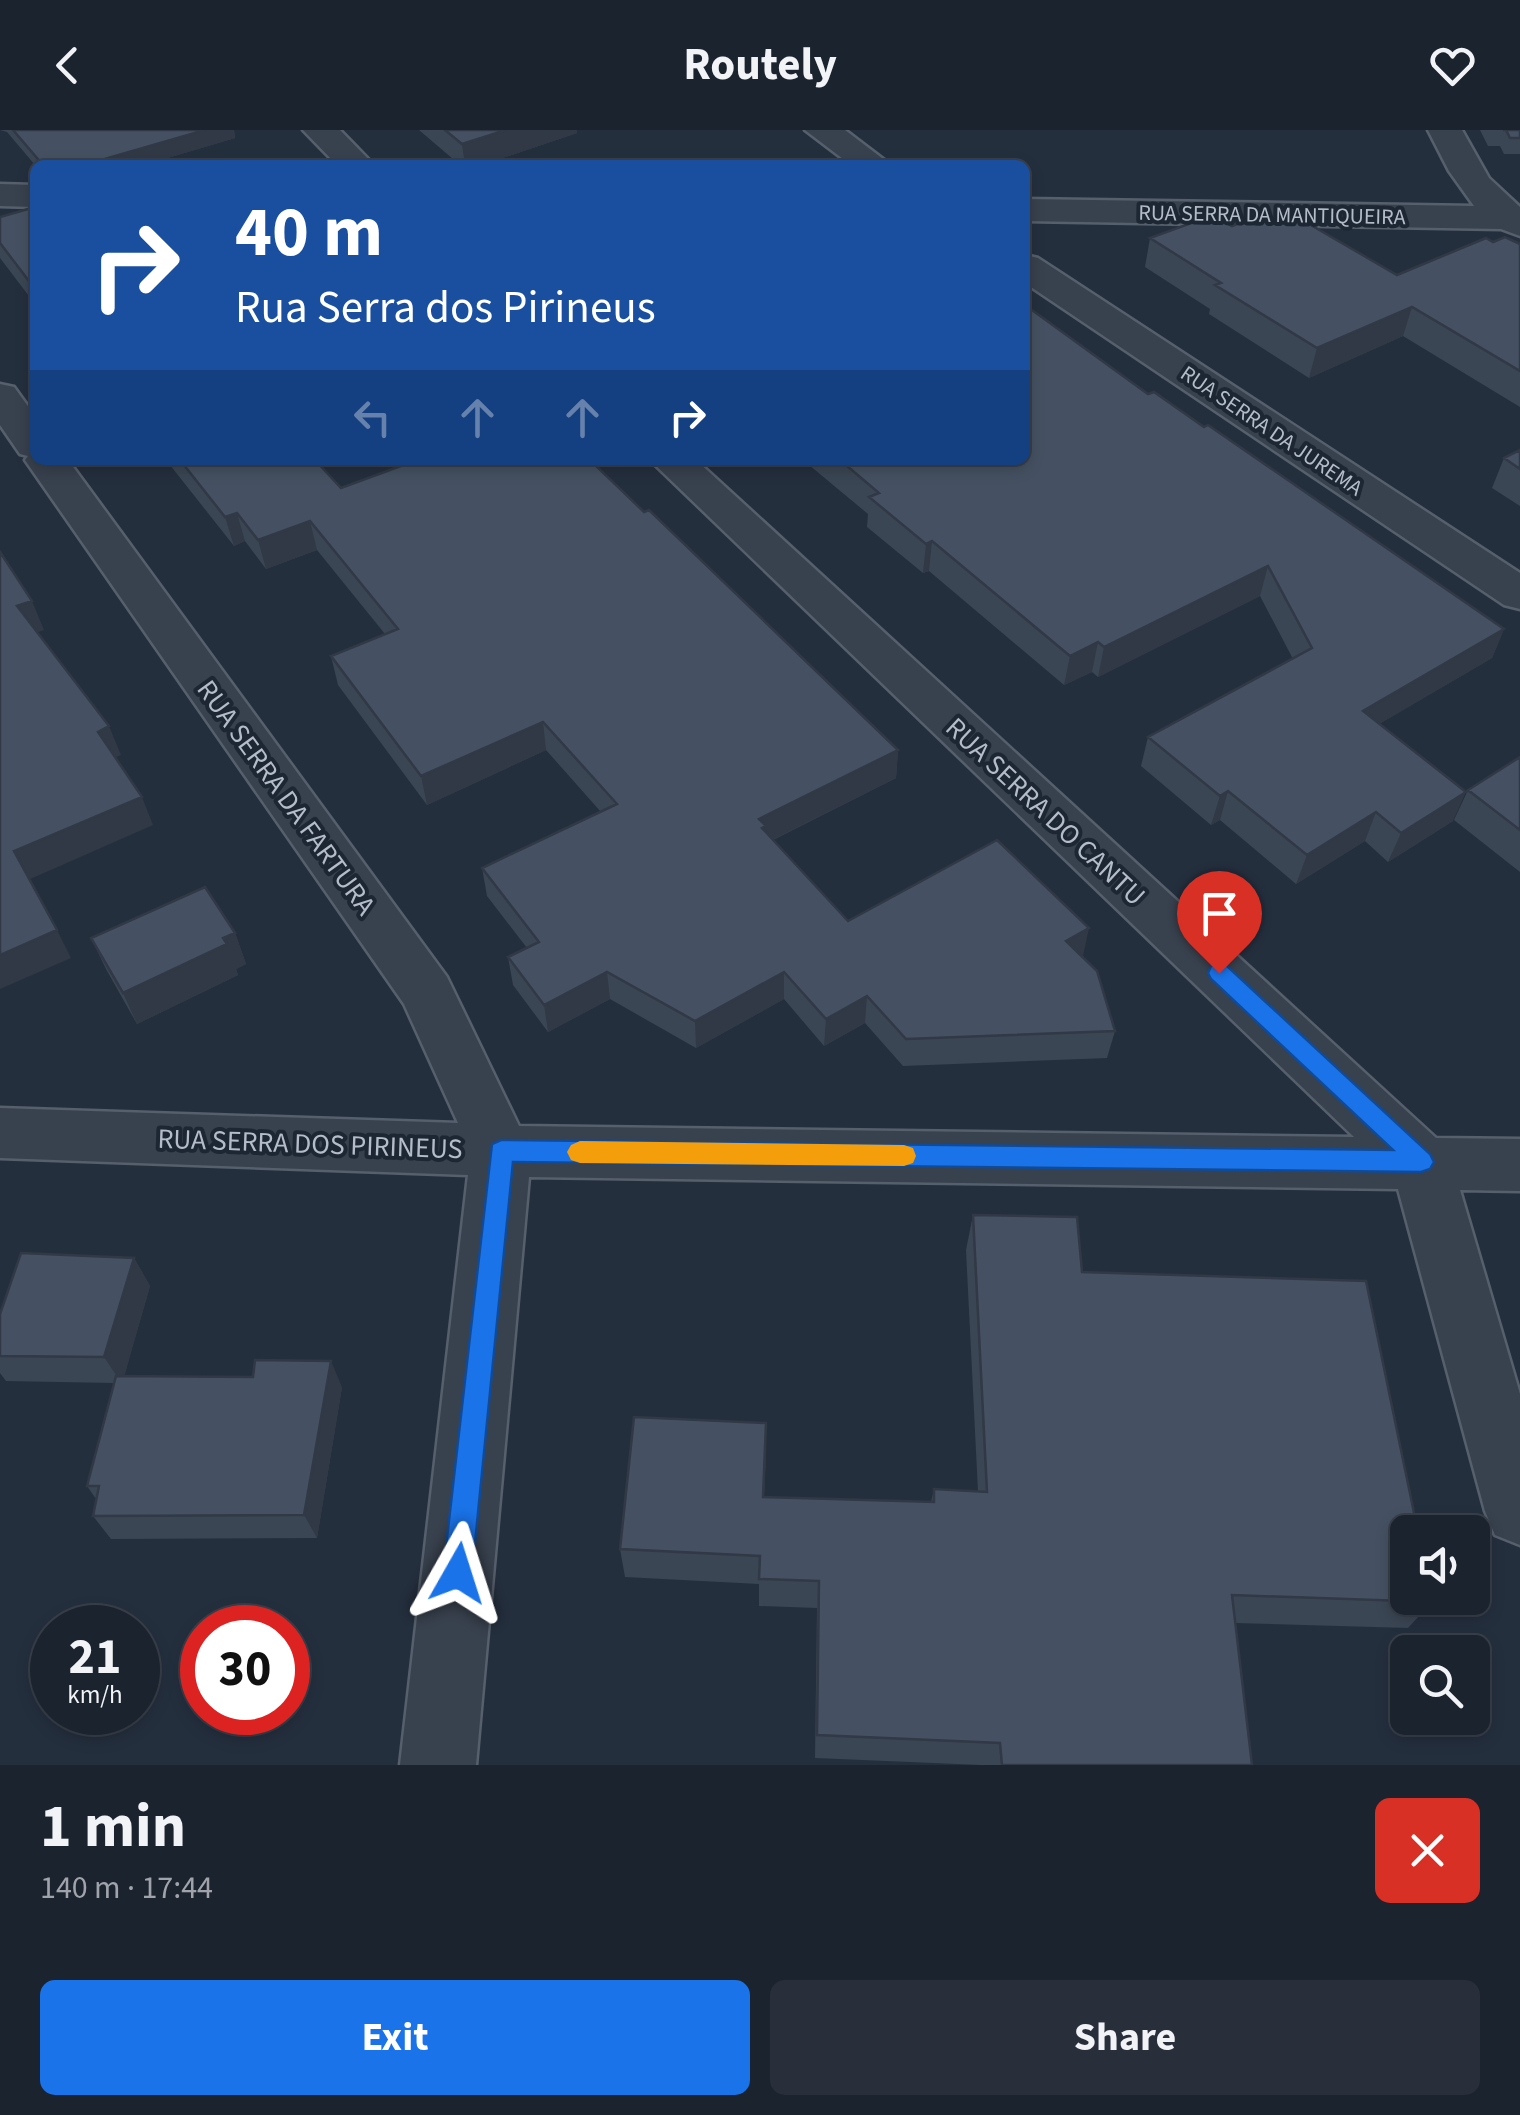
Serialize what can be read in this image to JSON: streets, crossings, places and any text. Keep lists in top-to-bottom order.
{
  "streets": {
    "street": [
      "RUA SERRA DA MANTIQUEIRA",
      "RUA SERRA DA JUREMA",
      "RUA SERRA DA FARTURA",
      "RUA SERRA DO CANTU",
      "RUA SERRA DOS PIRINEUS"
    ]
  },
  "crossings": [
    ["RUA SERRA DA FARTURA", "RUA SERRA DOS PIRINEUS"],
    ["RUA SERRA DO CANTU", "RUA SERRA DOS PIRINEUS"]
  ],
  "page": {
    "header": "Routely",
    "turn": ["40 m", "Rua Serra dos Pirineus"],
    "speed": "21 km/h",
    "limit": "30",
    "heading": ["1 min", "140 m · 17:44"],
    "buttons": ["Exit", "Share"]
  }
}
